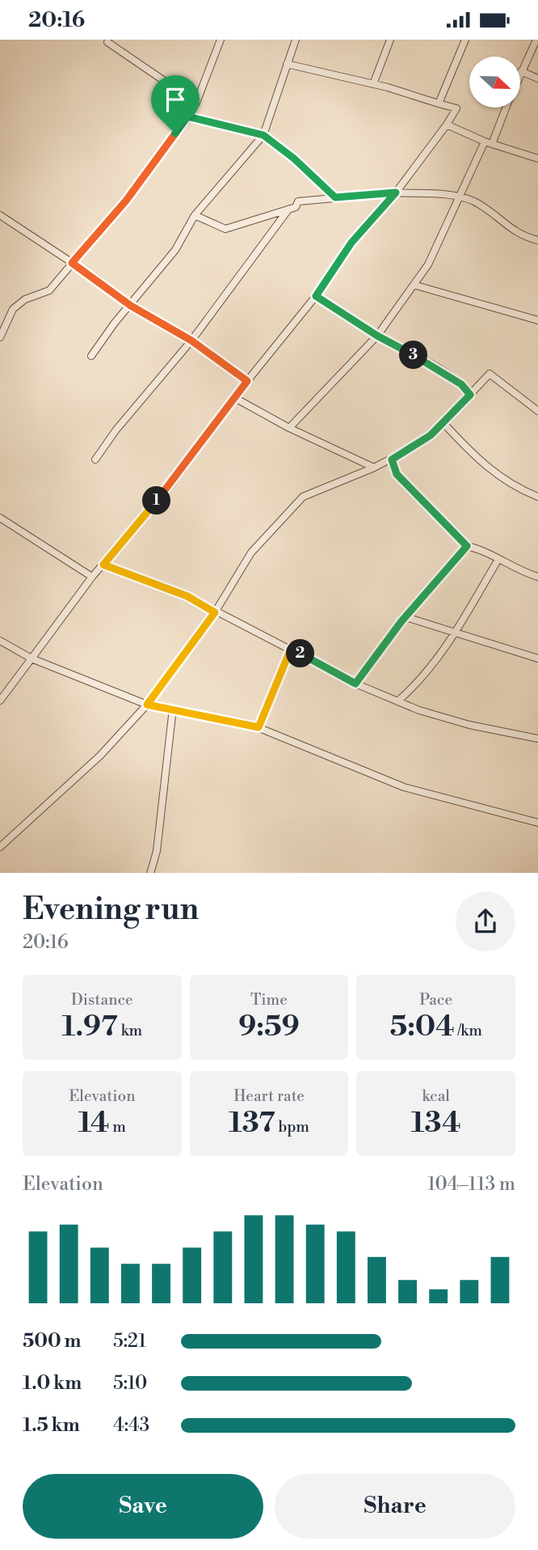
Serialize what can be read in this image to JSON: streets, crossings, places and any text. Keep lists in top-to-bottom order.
{
  "north": "right",
  "page": {
    "status": "20:16",
    "pins": ["3", "1", "2"],
    "heading": ["Evening run", "20:16"],
    "stats": [
      ["Distance", "1.97 km"],
      ["Time", "9:59"],
      ["Pace", "5:04 /km"],
      ["Elevation", "14 m"],
      ["Heart rate", "137 bpm"],
      ["kcal", "134"]
    ],
    "chart": ["Elevation", "104–113 m"],
    "list": [
      {
        "name": "500 m",
        "note": "5:21"
      },
      {
        "name": "1.0 km",
        "note": "5:10"
      },
      {
        "name": "1.5 km",
        "note": "4:43"
      }
    ],
    "buttons": ["Save", "Share"]
  }
}
